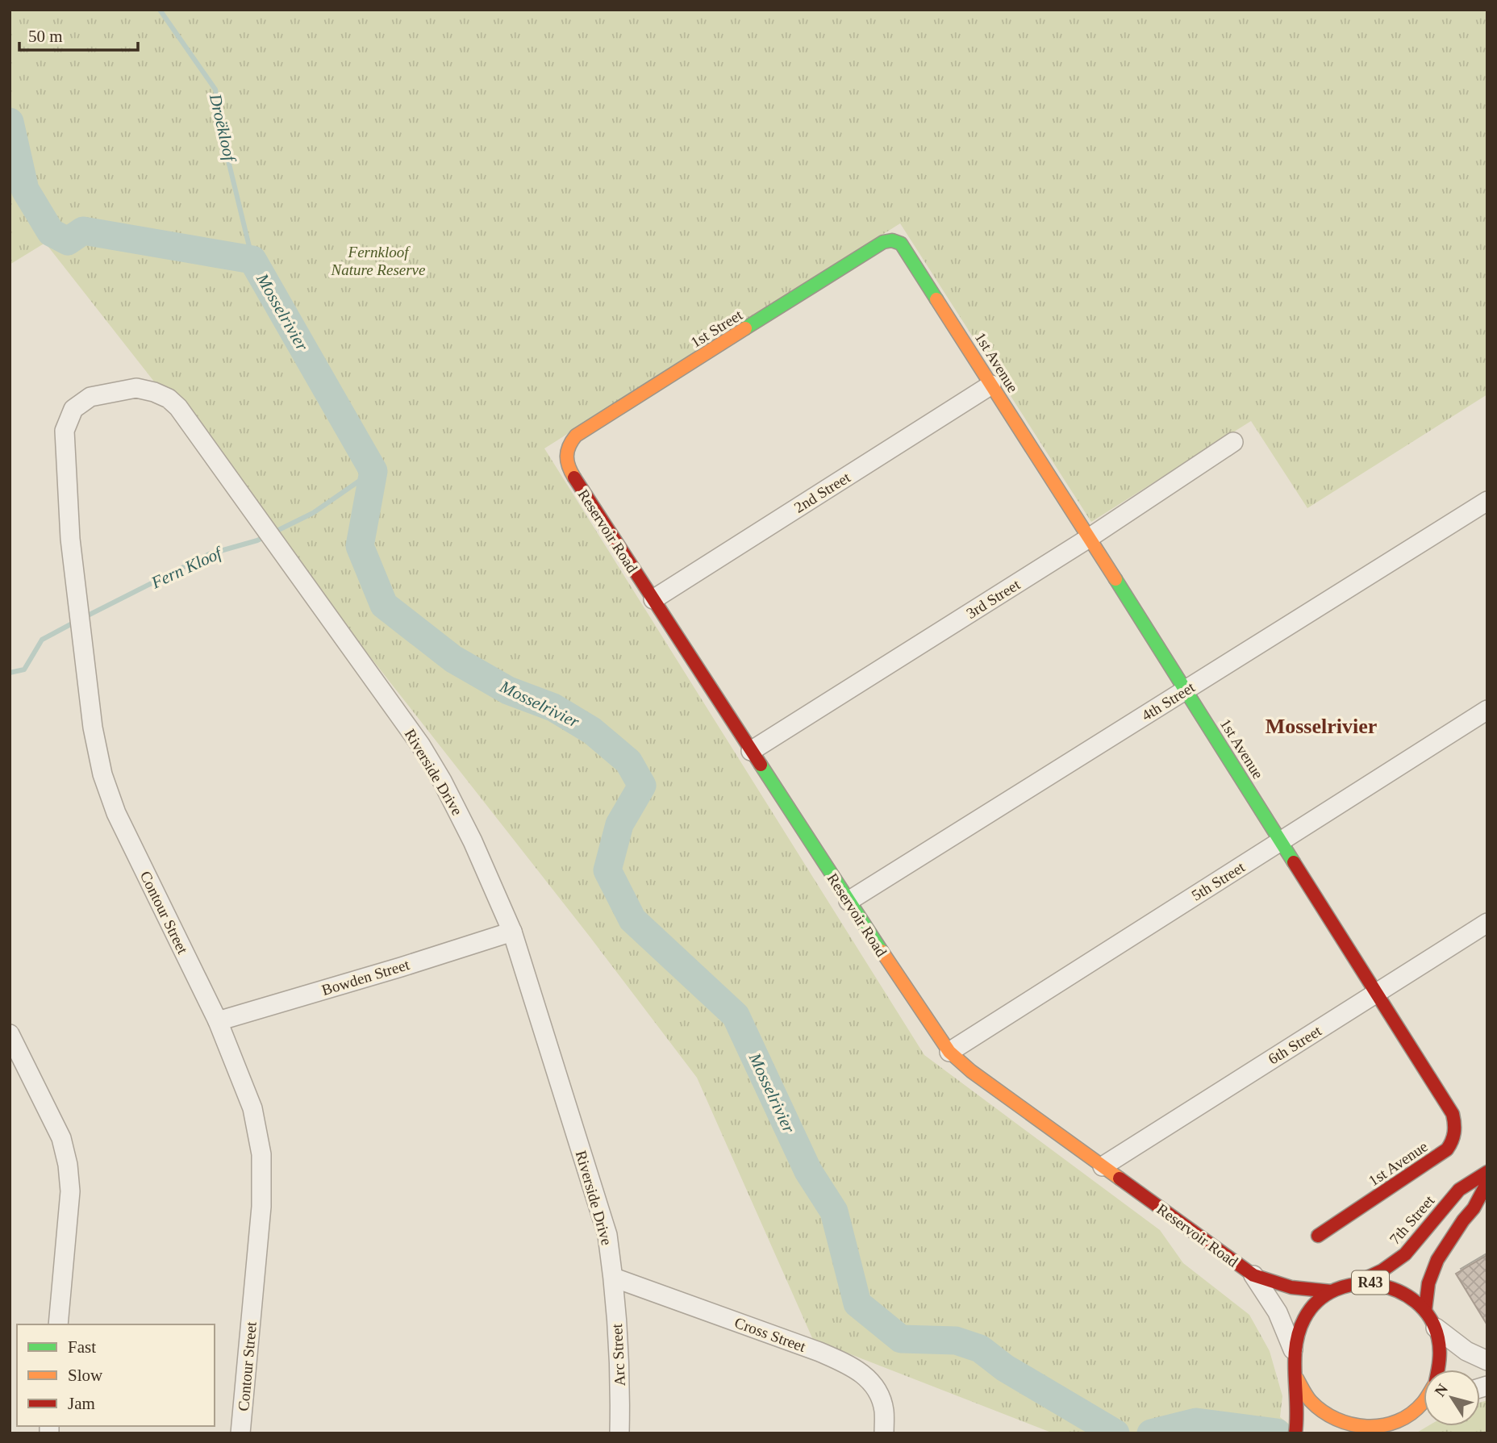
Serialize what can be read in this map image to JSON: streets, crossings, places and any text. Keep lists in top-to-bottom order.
{
  "streets": {
    "street": [
      "1st Street",
      "1st Avenue",
      "2nd Street",
      "Reservoir Road",
      "3rd Street",
      "4th Street",
      "Riverside Drive",
      "5th Street",
      "Contour Street",
      "Bowden Street",
      "6th Street",
      "7th Street",
      "R43",
      "Cross Street",
      "Arc Street"
    ]
  },
  "crossings": [
    ["1st Street", "1st Avenue"],
    ["1st Street", "Reservoir Road"],
    ["1st Avenue", "2nd Street"],
    ["1st Avenue", "3rd Street"],
    ["1st Avenue", "4th Street"],
    ["1st Avenue", "5th Street"],
    ["1st Avenue", "6th Street"],
    ["2nd Street", "Reservoir Road"],
    ["Reservoir Road", "3rd Street"],
    ["Reservoir Road", "4th Street"],
    ["Reservoir Road", "5th Street"],
    ["Reservoir Road", "6th Street"],
    ["Reservoir Road", "R43"],
    ["Riverside Drive", "Contour Street"],
    ["Riverside Drive", "Bowden Street"],
    ["Riverside Drive", "Cross Street"],
    ["Riverside Drive", "Arc Street"],
    ["Contour Street", "Bowden Street"],
    ["7th Street", "R43"],
    ["Cross Street", "Arc Street"]
  ],
  "districts": ["Mosselrivier"],
  "water": ["Droëkloof", "Mosselrivier", "Fern Kloof"],
  "parks": ["Fernkloof Nature Reserve"],
  "legend": ["Fast", "Slow", "Jam"],
  "scale_bar": "50 m",
  "north": "top left"
}
